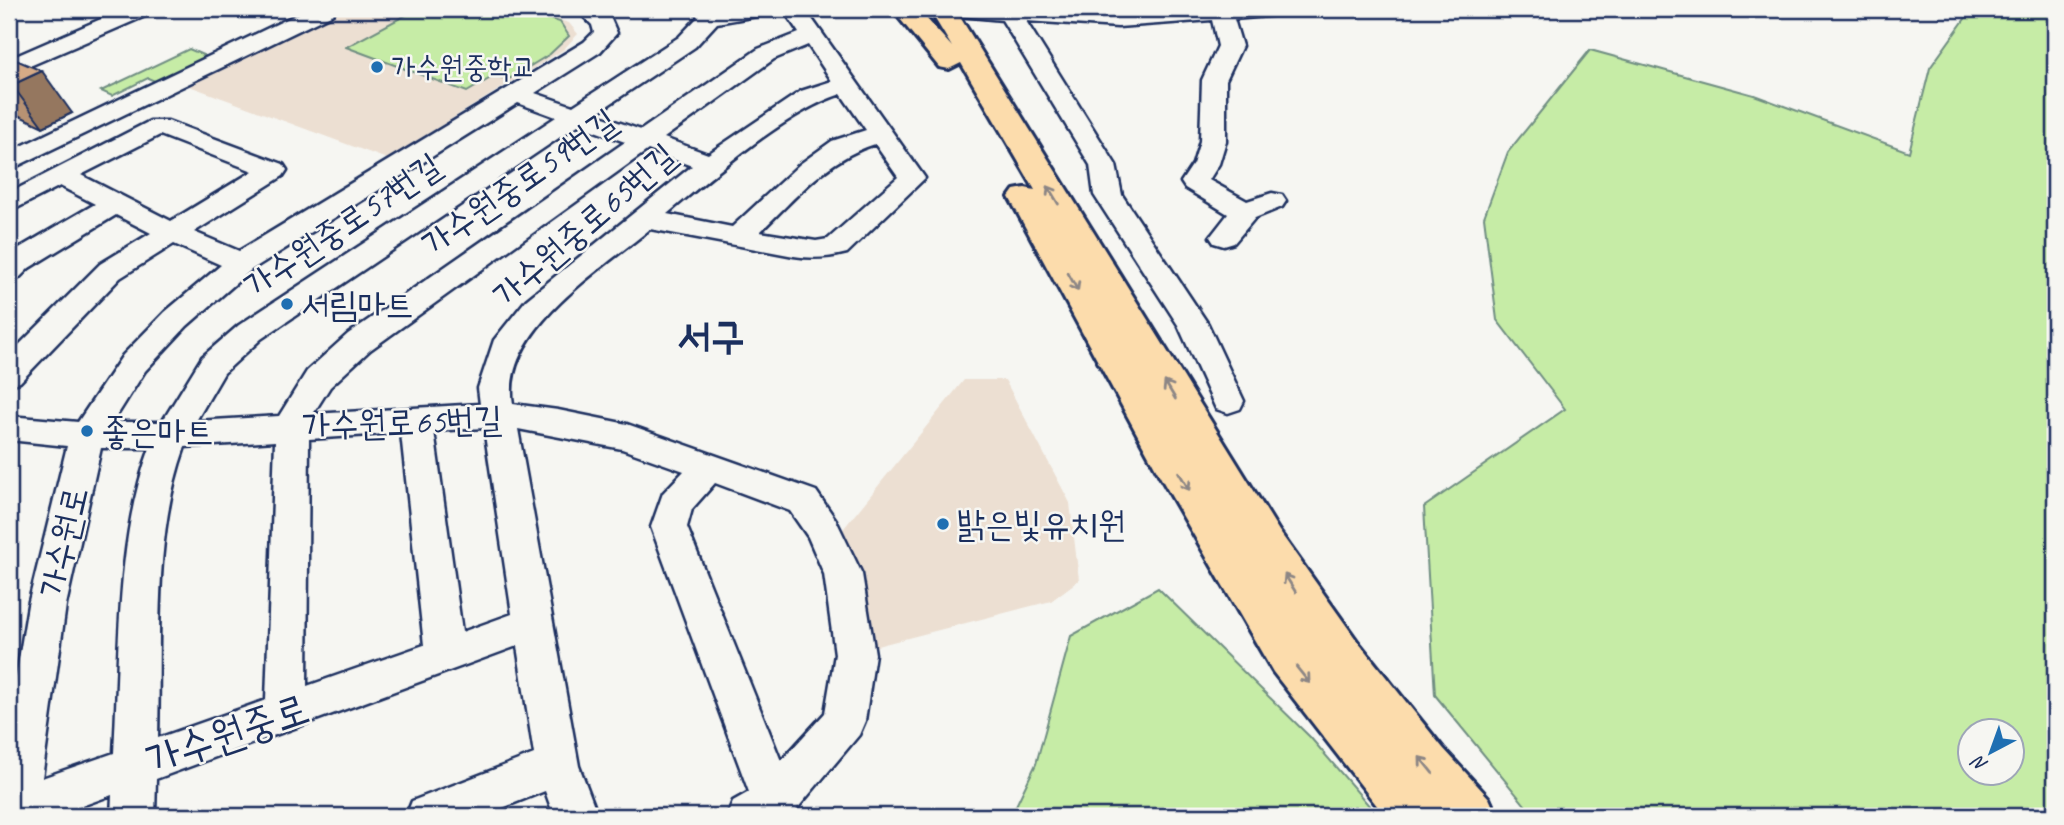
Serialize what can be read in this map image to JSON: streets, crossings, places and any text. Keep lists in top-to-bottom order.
{
  "streets": {
    "street": [
      "가수원중로59번길",
      "가수원중로57번길",
      "가수원중로65번길",
      "가수원로65번길",
      "가수원로",
      "가수원중로"
    ]
  },
  "crossings": [
    ["가수원중로59번길", "가수원로65번길"],
    ["가수원중로59번길", "가수원중로"],
    ["가수원중로57번길", "가수원로65번길"],
    ["가수원중로57번길", "가수원중로"],
    ["가수원중로65번길", "가수원로65번길"],
    ["가수원중로65번길", "가수원중로"],
    ["가수원로65번길", "가수원로"],
    ["가수원로", "가수원중로"]
  ],
  "districts": ["서구"],
  "places": [
    "가수원중학교",
    "서림마트",
    "좋은마트",
    "밝은빛유치원"
  ],
  "north": "bottom left"
}
